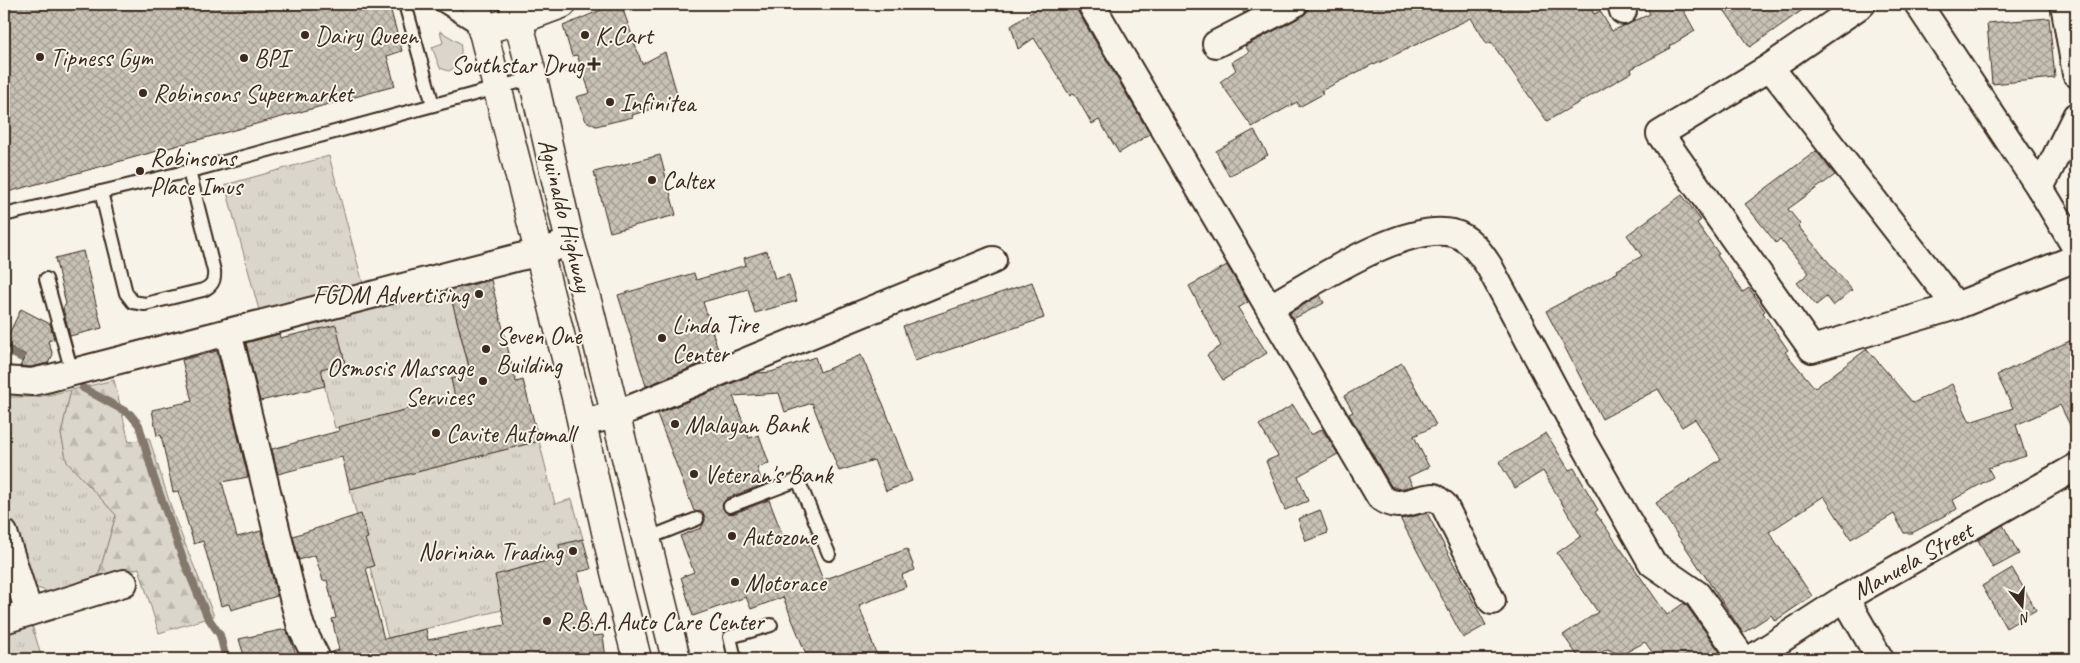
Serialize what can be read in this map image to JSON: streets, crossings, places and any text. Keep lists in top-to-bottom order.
{
  "streets": {
    "main road": ["Aguinaldo Highway"],
    "street": ["Manuela Street"]
  },
  "places": {
    "other": [
      "Dairy Queen",
      "K.Cart",
      "Tipness Gym",
      "BPI",
      "Robinsons Supermarket",
      "Infinitea",
      "Robinsons Place Imus",
      "Caltex",
      "FGDM Advertising",
      "Linda Tire Center",
      "Seven One Building",
      "Osmosis Massage Services",
      "Malayan Bank",
      "Cavite Automall",
      "Veteran's Bank",
      "Autozone",
      "Norinian Trading",
      "Motorace",
      "R.B.A. Auto Care Center"
    ],
    "health": ["Southstar Drug"]
  },
  "north": "bottom"
}
